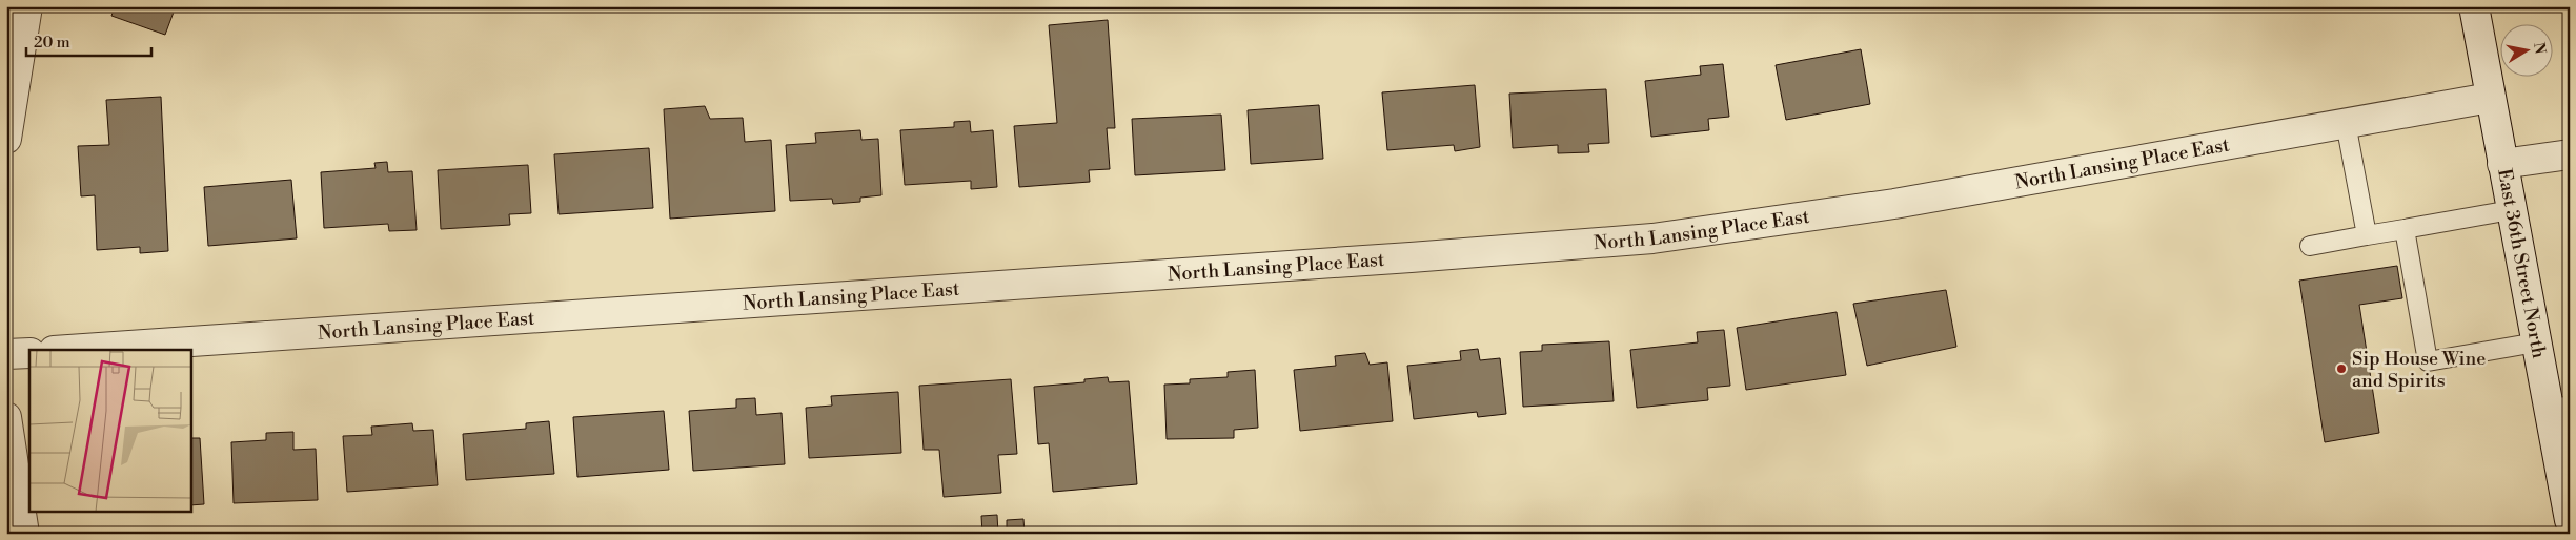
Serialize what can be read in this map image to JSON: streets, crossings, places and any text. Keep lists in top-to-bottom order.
{
  "streets": {
    "street": ["North Lansing Place East", "East 36th Street North"]
  },
  "crossings": [
    ["North Lansing Place East", "East 36th Street North"]
  ],
  "places": ["Sip House Wine and Spirits"],
  "scale_bar": "20 m",
  "north": "right"
}
